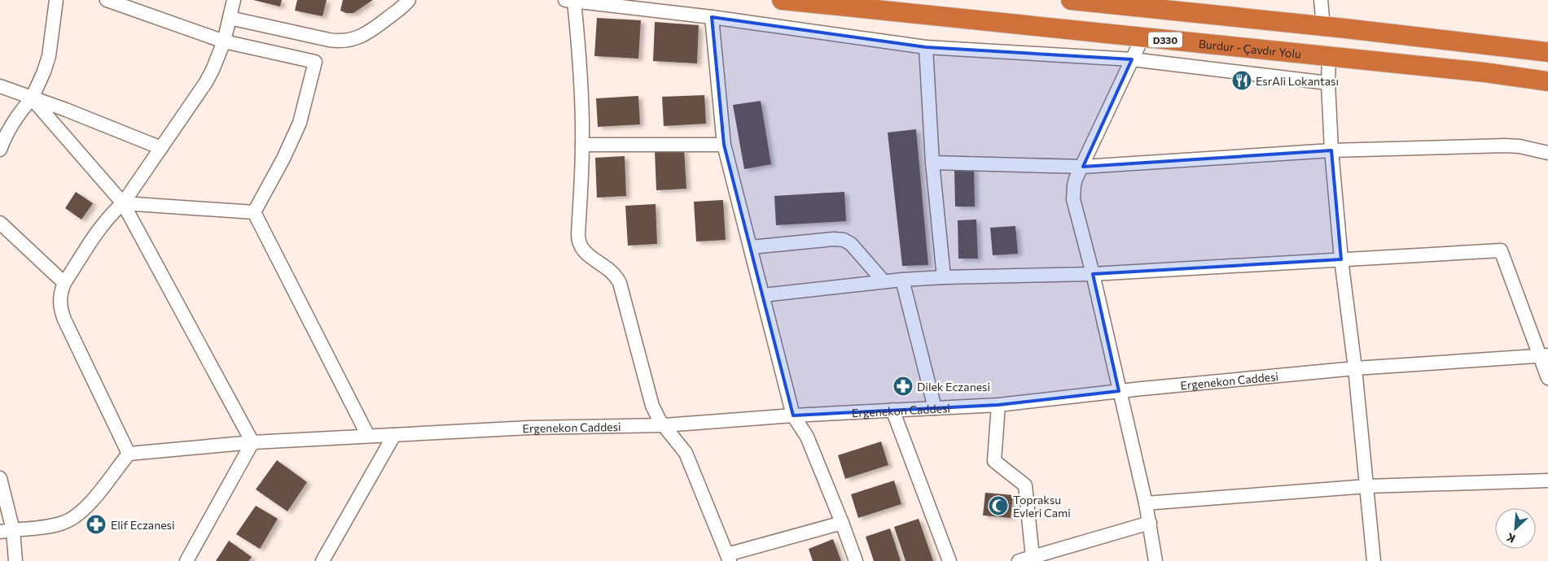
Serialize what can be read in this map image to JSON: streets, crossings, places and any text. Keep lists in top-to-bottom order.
{
  "streets": {
    "highway": ["D330", "Burdur - Çavdır Yolu"],
    "street": ["Ergenekon Caddesi"]
  },
  "places": {
    "restaurant": ["EsrAli Lokantası"],
    "pharmacy": ["Dilek Eczanesi", "Elif Eczanesi"],
    "mosque": ["Topraksu Evleri Cami"]
  },
  "north": "bottom left"
}
